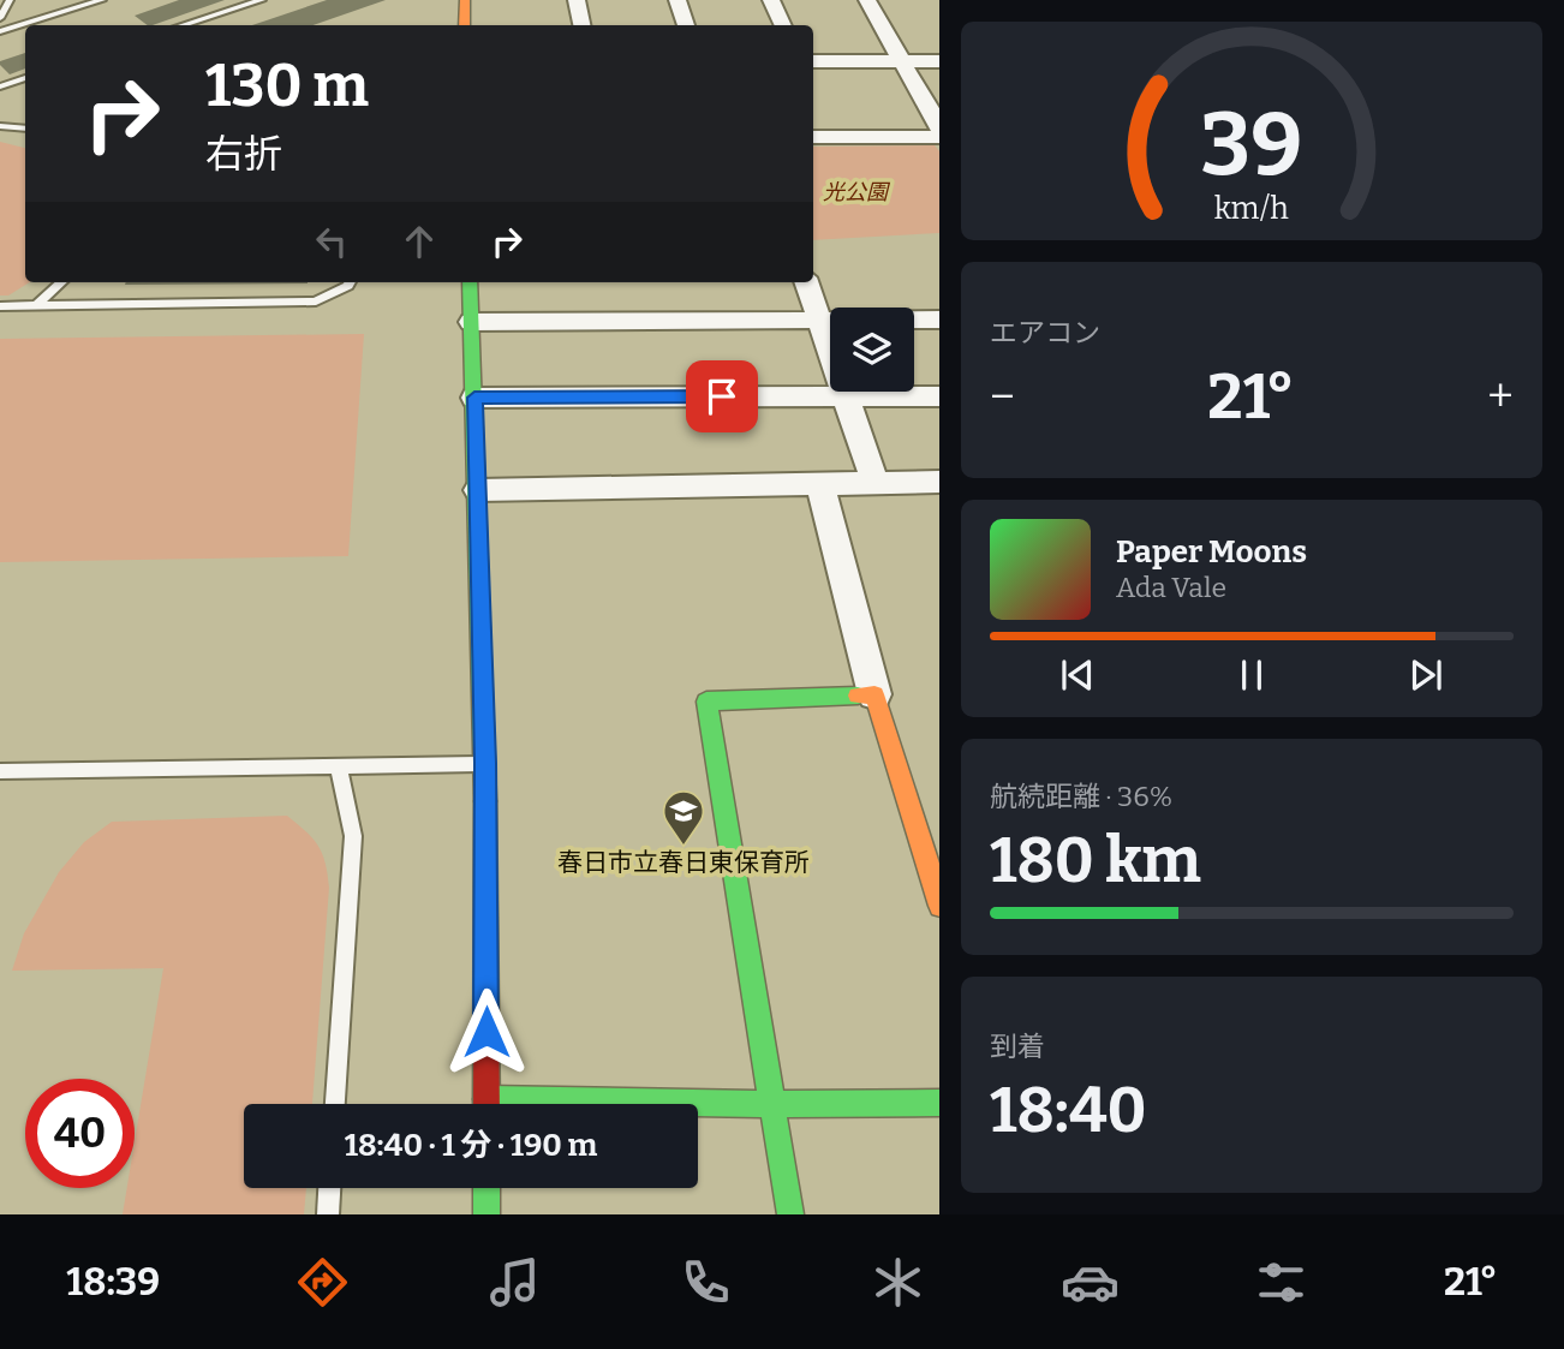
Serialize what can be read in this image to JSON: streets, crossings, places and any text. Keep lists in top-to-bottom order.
{
  "parks": ["光公園"],
  "places": {
    "school or university": ["春日市立春日東保育所"]
  },
  "page": {
    "turn": ["130 m", "右折"],
    "tile": [
      "エアコン",
      ["航続距離 · 36%", "180 km"],
      ["到着", "18:40"]
    ],
    "heat": ["−", "21°", "+"],
    "song": ["Paper Moons", "Ada Vale"],
    "limit": "40",
    "trip": "18:40 · 1 分 · 190 m",
    "tabs": ["18:39", "21°"],
    "gauge": ["39", "km/h"]
  }
}
